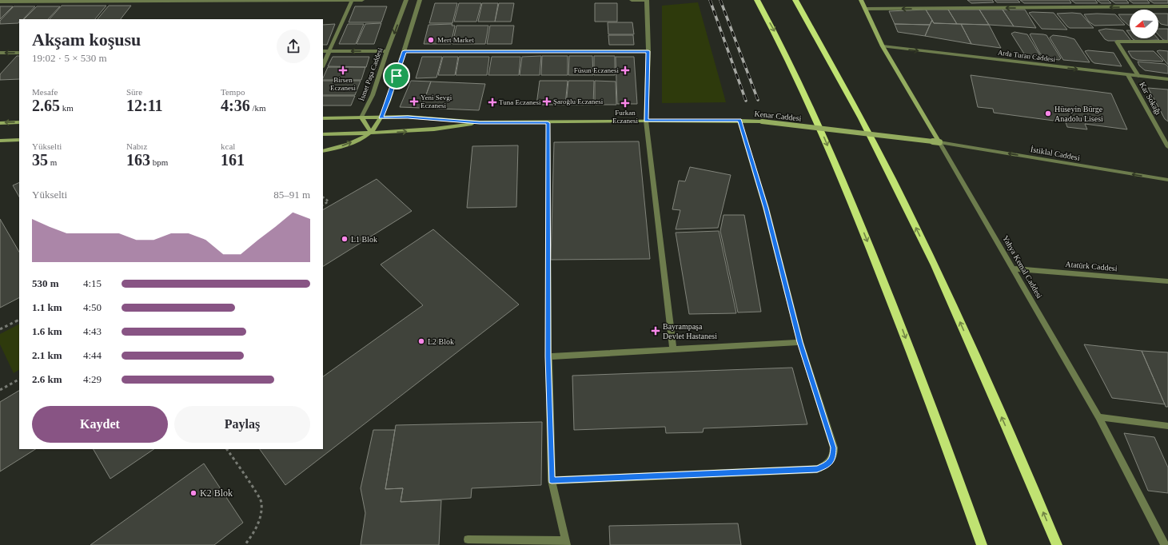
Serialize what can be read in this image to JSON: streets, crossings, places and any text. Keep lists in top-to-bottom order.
{
  "streets": {
    "main road": ["Kenar Caddesi", "Yahya Kemal Caddesi"],
    "street": [
      "Arda Turan Caddesi",
      "İsmet Paşa Caddesi",
      "Kar Sokağı",
      "İstiklal Caddesi",
      "Atatürk Caddesi"
    ]
  },
  "crossings": [
    ["Arda Turan Caddesi", "Kar Sokağı"],
    ["Arda Turan Caddesi", "Yahya Kemal Caddesi"],
    ["İsmet Paşa Caddesi", "Kenar Caddesi"],
    ["Kenar Caddesi", "İstiklal Caddesi"],
    ["Kenar Caddesi", "Yahya Kemal Caddesi"],
    ["İstiklal Caddesi", "Yahya Kemal Caddesi"],
    ["Atatürk Caddesi", "Yahya Kemal Caddesi"]
  ],
  "one_way": ["İstiklal Caddesi"],
  "places": {
    "other": [
      "Mert Market",
      "Hüseyin Bürge Anadolu Lisesi",
      "L1 Blok",
      "L2 Blok",
      "K2 Blok"
    ],
    "health": [
      "Birsen Eczanesi",
      "Füsun Eczanesi",
      "Yeni Sevgi Eczanesi",
      "Şaroğlu Eczanesi",
      "Tuna Eczanesi",
      "Furkan Eczanesi",
      "Bayrampaşa Devlet Hastanesi"
    ]
  },
  "north": "left",
  "page": {
    "heading": ["Akşam koşusu", "19:02 · 5 × 530 m"],
    "stats": [
      ["Mesafe", "2.65 km"],
      ["Süre", "12:11"],
      ["Tempo", "4:36 /km"],
      ["Yükselti", "35 m"],
      ["Nabız", "163 bpm"],
      ["kcal", "161"]
    ],
    "chart": ["Yükselti", "85–91 m"],
    "list": [
      {
        "name": "530 m",
        "note": "4:15"
      },
      {
        "name": "1.1 km",
        "note": "4:50"
      },
      {
        "name": "1.6 km",
        "note": "4:43"
      },
      {
        "name": "2.1 km",
        "note": "4:44"
      },
      {
        "name": "2.6 km",
        "note": "4:29"
      }
    ],
    "buttons": ["Kaydet", "Paylaş"]
  }
}
